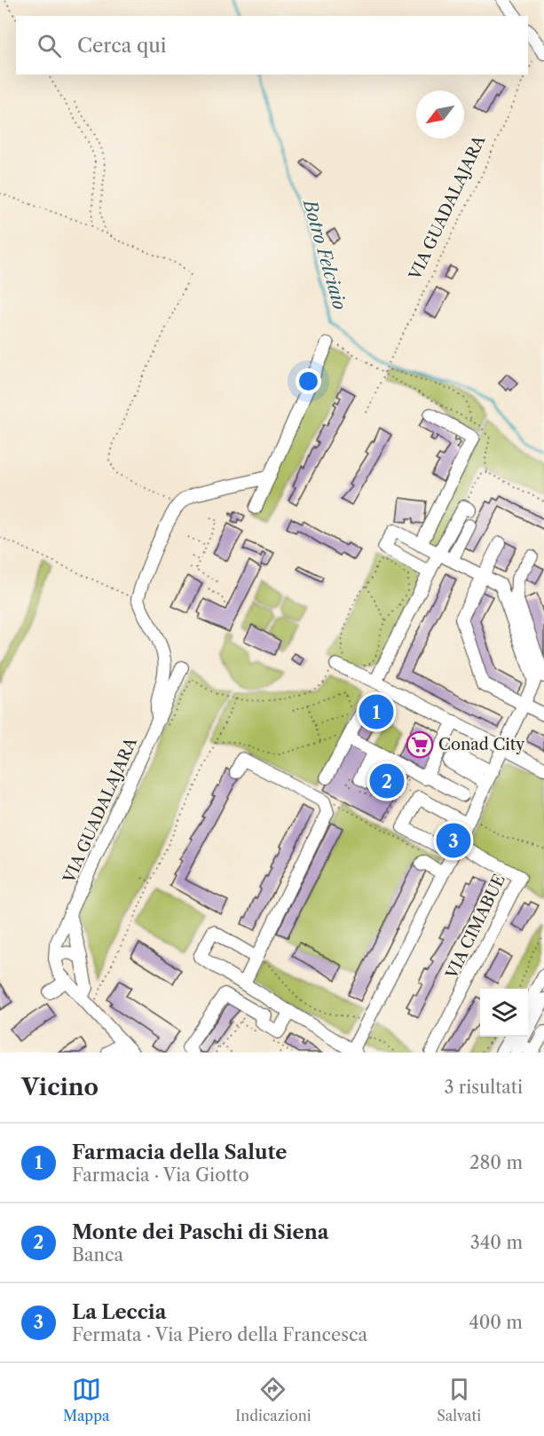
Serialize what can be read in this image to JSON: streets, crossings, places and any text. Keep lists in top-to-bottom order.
{
  "streets": {
    "street": ["VIA GUADALAJARA", "VIA CIMABUE"]
  },
  "water": ["Botro Felciaio"],
  "places": {
    "supermarket": ["Conad City"]
  },
  "north": "bottom left",
  "page": {
    "search": "Cerca qui",
    "pins": ["1", "2", "3"],
    "heading": ["Vicino", "3 risultati"],
    "list": [
      {
        "mark": "1",
        "name": "Farmacia della Salute",
        "note": "Farmacia · Via Giotto",
        "value": "280 m"
      },
      {
        "mark": "2",
        "name": "Monte dei Paschi di Siena",
        "note": "Banca",
        "value": "340 m"
      },
      {
        "mark": "3",
        "name": "La Leccia",
        "note": "Fermata · Via Piero della Francesca",
        "value": "400 m"
      }
    ],
    "nav": ["Mappa", "Indicazioni", "Salvati"]
  }
}
